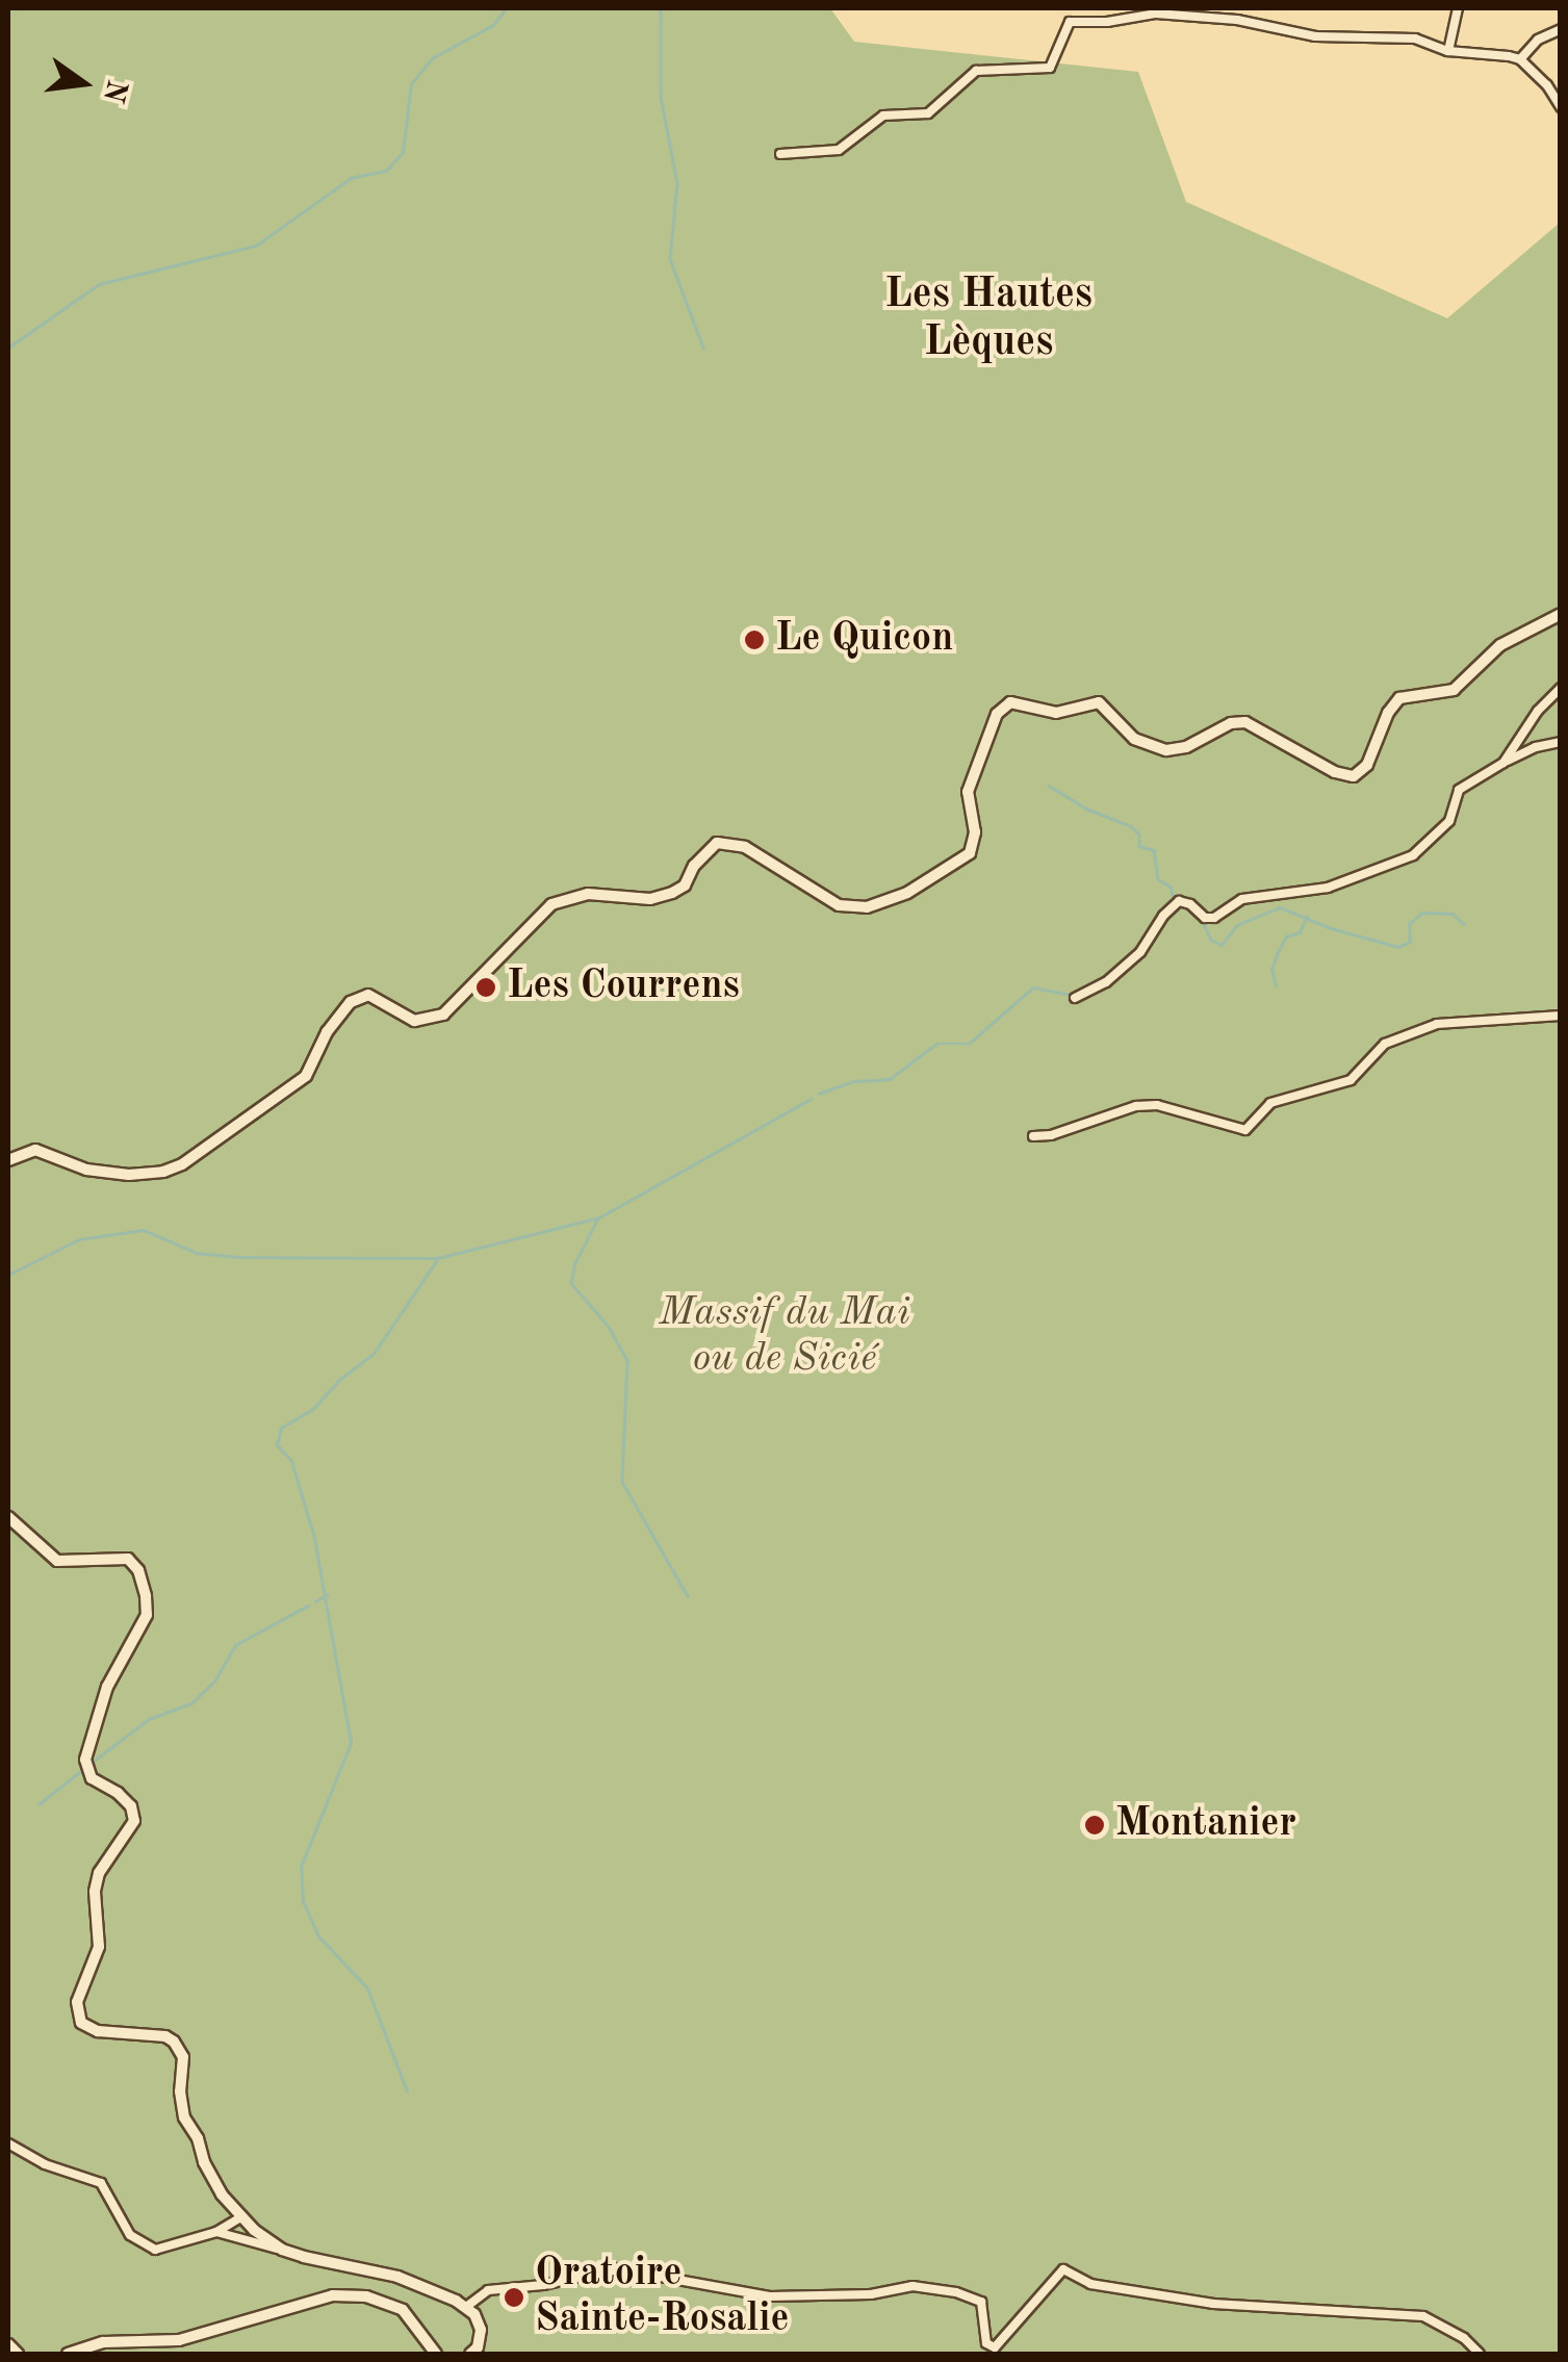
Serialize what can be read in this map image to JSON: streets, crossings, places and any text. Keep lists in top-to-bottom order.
{
  "districts": ["Les Hautes Lèques"],
  "parks": ["Massif du Mai ou de Sicié"],
  "places": [
    "Le Quicon",
    "Les Courrens",
    "Montanier",
    "Oratoire Sainte-Rosalie"
  ],
  "north": "right"
}
